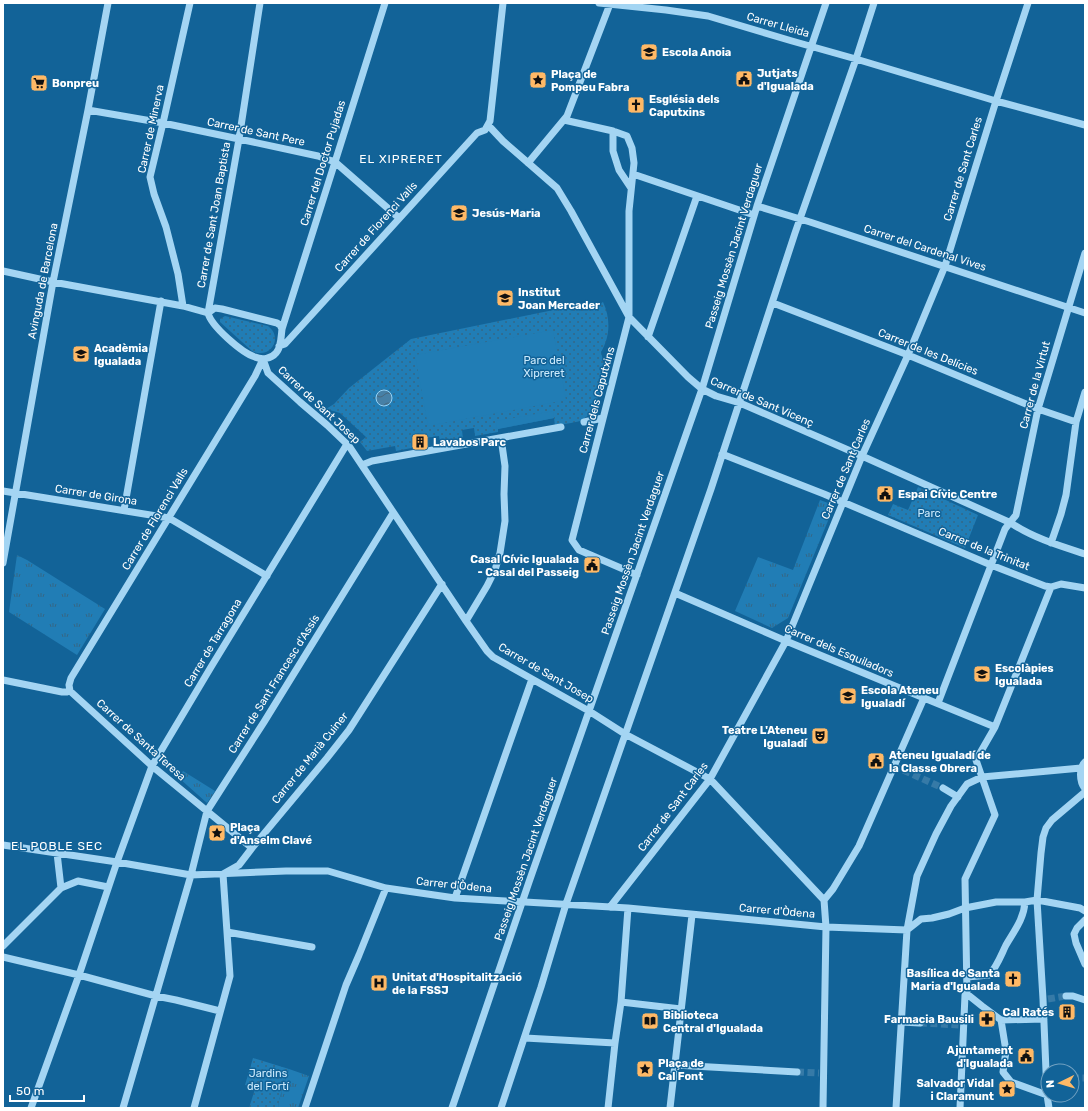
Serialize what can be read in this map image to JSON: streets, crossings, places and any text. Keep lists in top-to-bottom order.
{
  "streets": {
    "street": [
      "Carrer Lleida",
      "Carrer de Minerva",
      "Carrer de Sant Pere",
      "Carrer del Doctor Pujadas",
      "Carrer de Sant Carles",
      "Carrer de Sant Joan Baptista",
      "Carrer de Florenci Valls",
      "Passeig Mossèn Jacint Verdaguer",
      "Carrer del Cardenal Vives",
      "Avinguda de Barcelona",
      "Carrer de les Delícies",
      "Carrer de la Virtut",
      "Carrer dels Caputxins",
      "Carrer de Sant Vicenç",
      "Carrer de Sant Josep",
      "Carrer de Girona",
      "Carrer de la Trinitat",
      "Carrer de Tarragona",
      "Carrer dels Esquiladors",
      "Carrer de Sant Francesc d'Assís",
      "Carrer de Santa Teresa",
      "Carrer de Marià Cuiner",
      "Carrer d'Òdena"
    ]
  },
  "crossings": [
    ["Carrer Lleida", "Carrer de Sant Carles"],
    ["Carrer Lleida", "Passeig Mossèn Jacint Verdaguer"],
    ["Carrer de Minerva", "Carrer de Sant Pere"],
    ["Carrer de Sant Pere", "Carrer del Doctor Pujadas"],
    ["Carrer de Sant Pere", "Carrer de Sant Joan Baptista"],
    ["Carrer de Sant Pere", "Carrer de Florenci Valls"],
    ["Carrer de Sant Pere", "Avinguda de Barcelona"],
    ["Carrer del Doctor Pujadas", "Carrer de Florenci Valls"],
    ["Carrer de Sant Carles", "Carrer del Cardenal Vives"],
    ["Carrer de Sant Carles", "Carrer de les Delícies"],
    ["Carrer de Sant Carles", "Carrer de Sant Vicenç"],
    ["Carrer de Sant Carles", "Carrer de Sant Josep"],
    ["Carrer de Sant Carles", "Carrer de la Trinitat"],
    ["Carrer de Sant Carles", "Carrer dels Esquiladors"],
    ["Carrer de Sant Carles", "Carrer d'Òdena"],
    ["Carrer de Florenci Valls", "Carrer de Sant Vicenç"],
    ["Carrer de Florenci Valls", "Carrer de Sant Josep"],
    ["Carrer de Florenci Valls", "Carrer de Girona"],
    ["Carrer de Florenci Valls", "Carrer de Santa Teresa"],
    ["Passeig Mossèn Jacint Verdaguer", "Carrer del Cardenal Vives"],
    ["Passeig Mossèn Jacint Verdaguer", "Carrer dels Caputxins"],
    ["Passeig Mossèn Jacint Verdaguer", "Carrer de Sant Vicenç"],
    ["Passeig Mossèn Jacint Verdaguer", "Carrer de Sant Josep"],
    ["Passeig Mossèn Jacint Verdaguer", "Carrer d'Òdena"],
    ["Carrer del Cardenal Vives", "Carrer de la Virtut"],
    ["Avinguda de Barcelona", "Carrer de Girona"],
    ["Carrer de les Delícies", "Carrer de la Virtut"],
    ["Carrer de la Virtut", "Carrer de Sant Vicenç"],
    ["Carrer de la Virtut", "Carrer de la Trinitat"],
    ["Carrer de la Virtut", "Carrer dels Esquiladors"],
    ["Carrer dels Caputxins", "Carrer de Sant Vicenç"],
    ["Carrer de Sant Josep", "Carrer de Tarragona"],
    ["Carrer de Sant Josep", "Carrer de Sant Francesc d'Assís"],
    ["Carrer de Sant Josep", "Carrer de Marià Cuiner"],
    ["Carrer de Girona", "Carrer de Tarragona"],
    ["Carrer de Tarragona", "Carrer de Santa Teresa"],
    ["Carrer de Tarragona", "Carrer d'Òdena"],
    ["Carrer de Sant Francesc d'Assís", "Carrer de Santa Teresa"],
    ["Carrer de Sant Francesc d'Assís", "Carrer d'Òdena"],
    ["Carrer de Santa Teresa", "Carrer de Marià Cuiner"],
    ["Carrer de Marià Cuiner", "Carrer d'Òdena"]
  ],
  "districts": ["EL XIPRERET", "EL POBLE SEC"],
  "parks": ["Parc del Xipreret", "Parc", "Jardins del Fortí"],
  "places": {
    "school or university": [
      "Escola Anoia",
      "Jesús-Maria",
      "Institut Joan Mercader",
      "Acadèmia Igualada",
      "Escolàpies Igualada",
      "Escola Ateneu Igualadí"
    ],
    "public building": [
      "Jutjats d'Igualada",
      "Espai Cívic Centre",
      "Casal Cívic Igualada - Casal del Passeig",
      "Ateneu Igualadí de la Classe Obrera",
      "Ajuntament d'Igualada"
    ],
    "place": [
      "Plaça de Pompeu Fabra",
      "Plaça d'Anselm Clavé",
      "Plaça de Cal Font",
      "Salvador Vidal i Claramunt"
    ],
    "supermarket": ["Bonpreu"],
    "church": ["Església dels Caputxins", "Basílica de Santa Maria d'Igualada"],
    "building": ["Lavabos Parc", "Cal Ratés"],
    "theatre": ["Teatre L'Ateneu Igualadí"],
    "hospital": ["Unitat d'Hospitalització de la FSSJ"],
    "pharmacy": ["Farmacia Bausili"],
    "library": ["Biblioteca Central d'Igualada"]
  },
  "scale_bar": "50 m",
  "north": "left"
}
